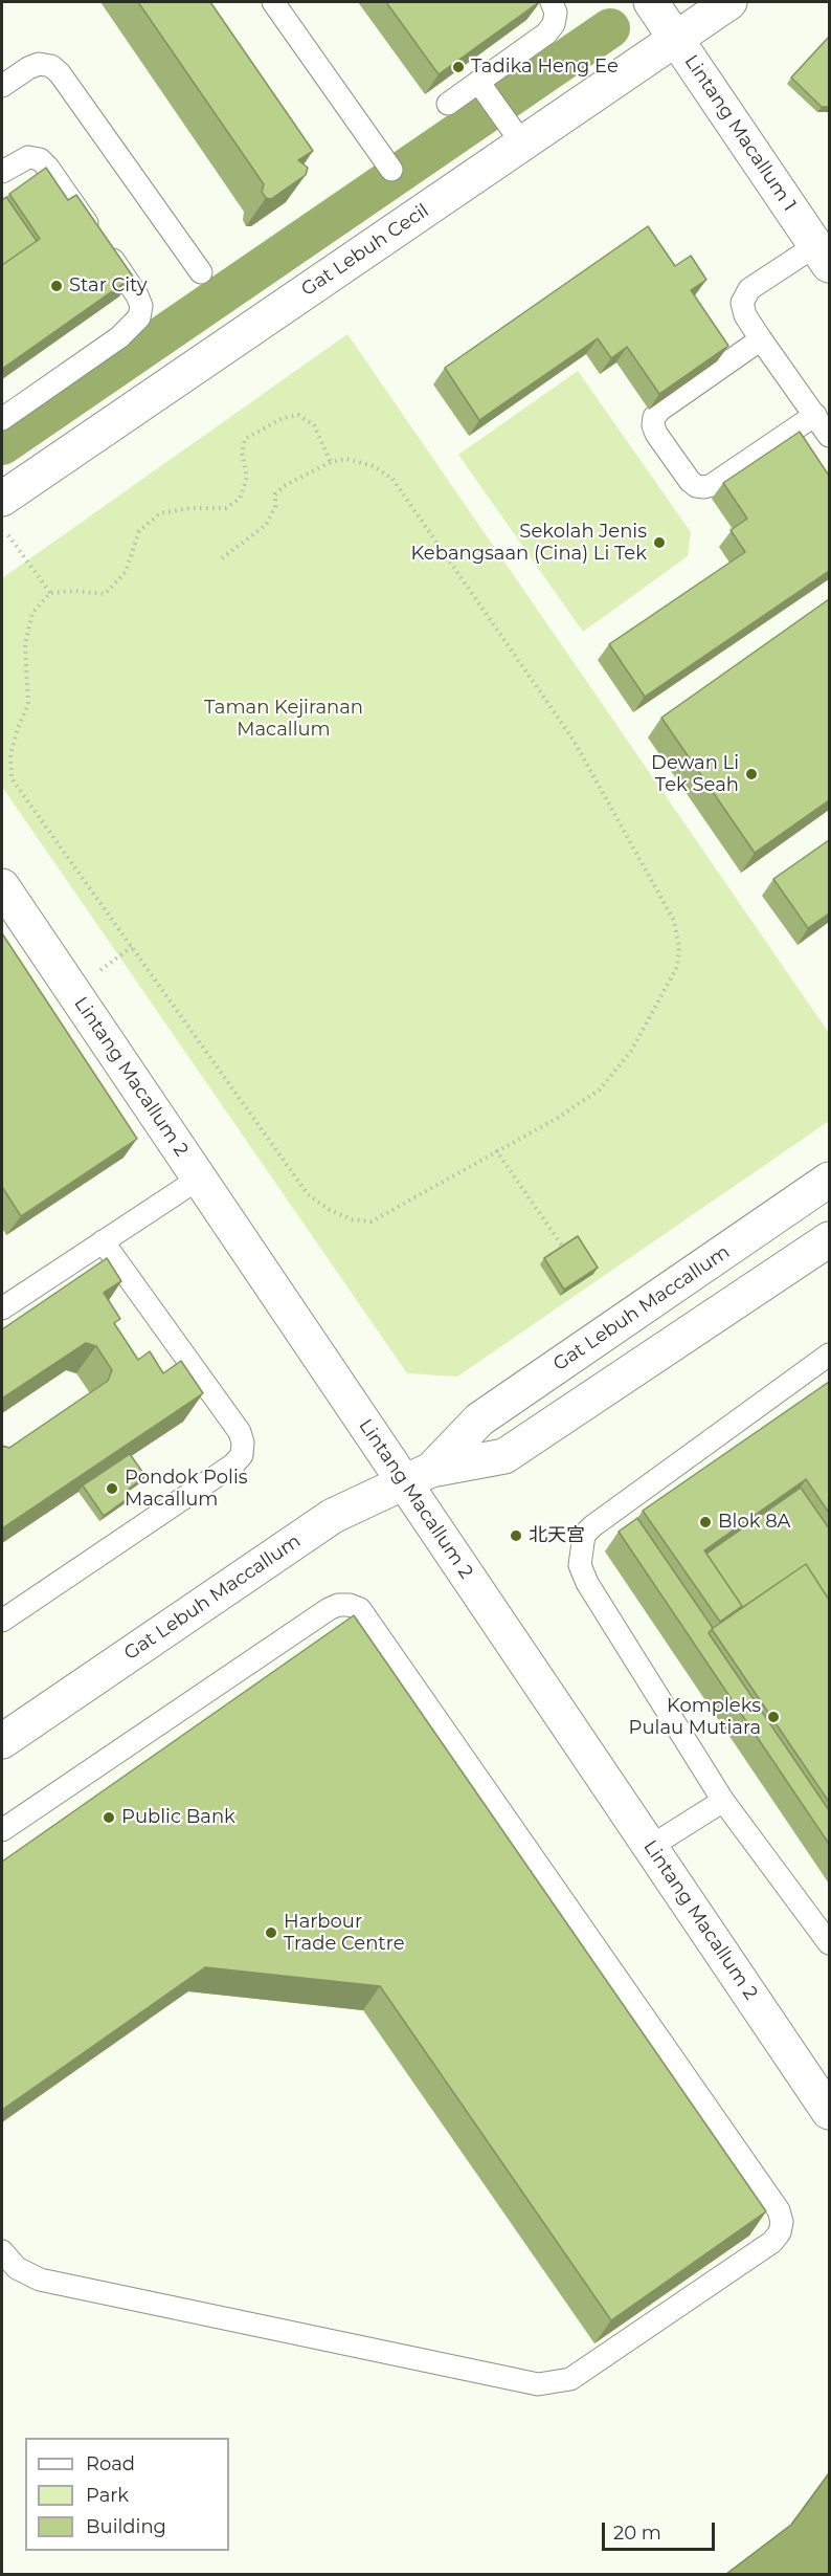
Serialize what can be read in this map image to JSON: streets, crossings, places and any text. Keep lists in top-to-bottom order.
{
  "streets": {
    "street": [
      "Lintang Macallum 1",
      "Gat Lebuh Cecil",
      "Lintang Macallum 2",
      "Gat Lebuh Maccallum"
    ]
  },
  "crossings": [
    ["Lintang Macallum 1", "Gat Lebuh Cecil"],
    ["Lintang Macallum 2", "Gat Lebuh Maccallum"]
  ],
  "parks": ["Taman Kejiranan Macallum"],
  "places": [
    "Tadika Heng Ee",
    "Star City",
    "Sekolah Jenis Kebangsaan (Cina) Li Tek",
    "Dewan Li Tek Seah",
    "Pondok Polis Macallum",
    "Blok 8A",
    "北天宫",
    "Kompleks Pulau Mutiara",
    "Public Bank",
    "Harbour Trade Centre"
  ],
  "legend": ["Road", "Park", "Building"],
  "scale_bar": "20 m"
}
